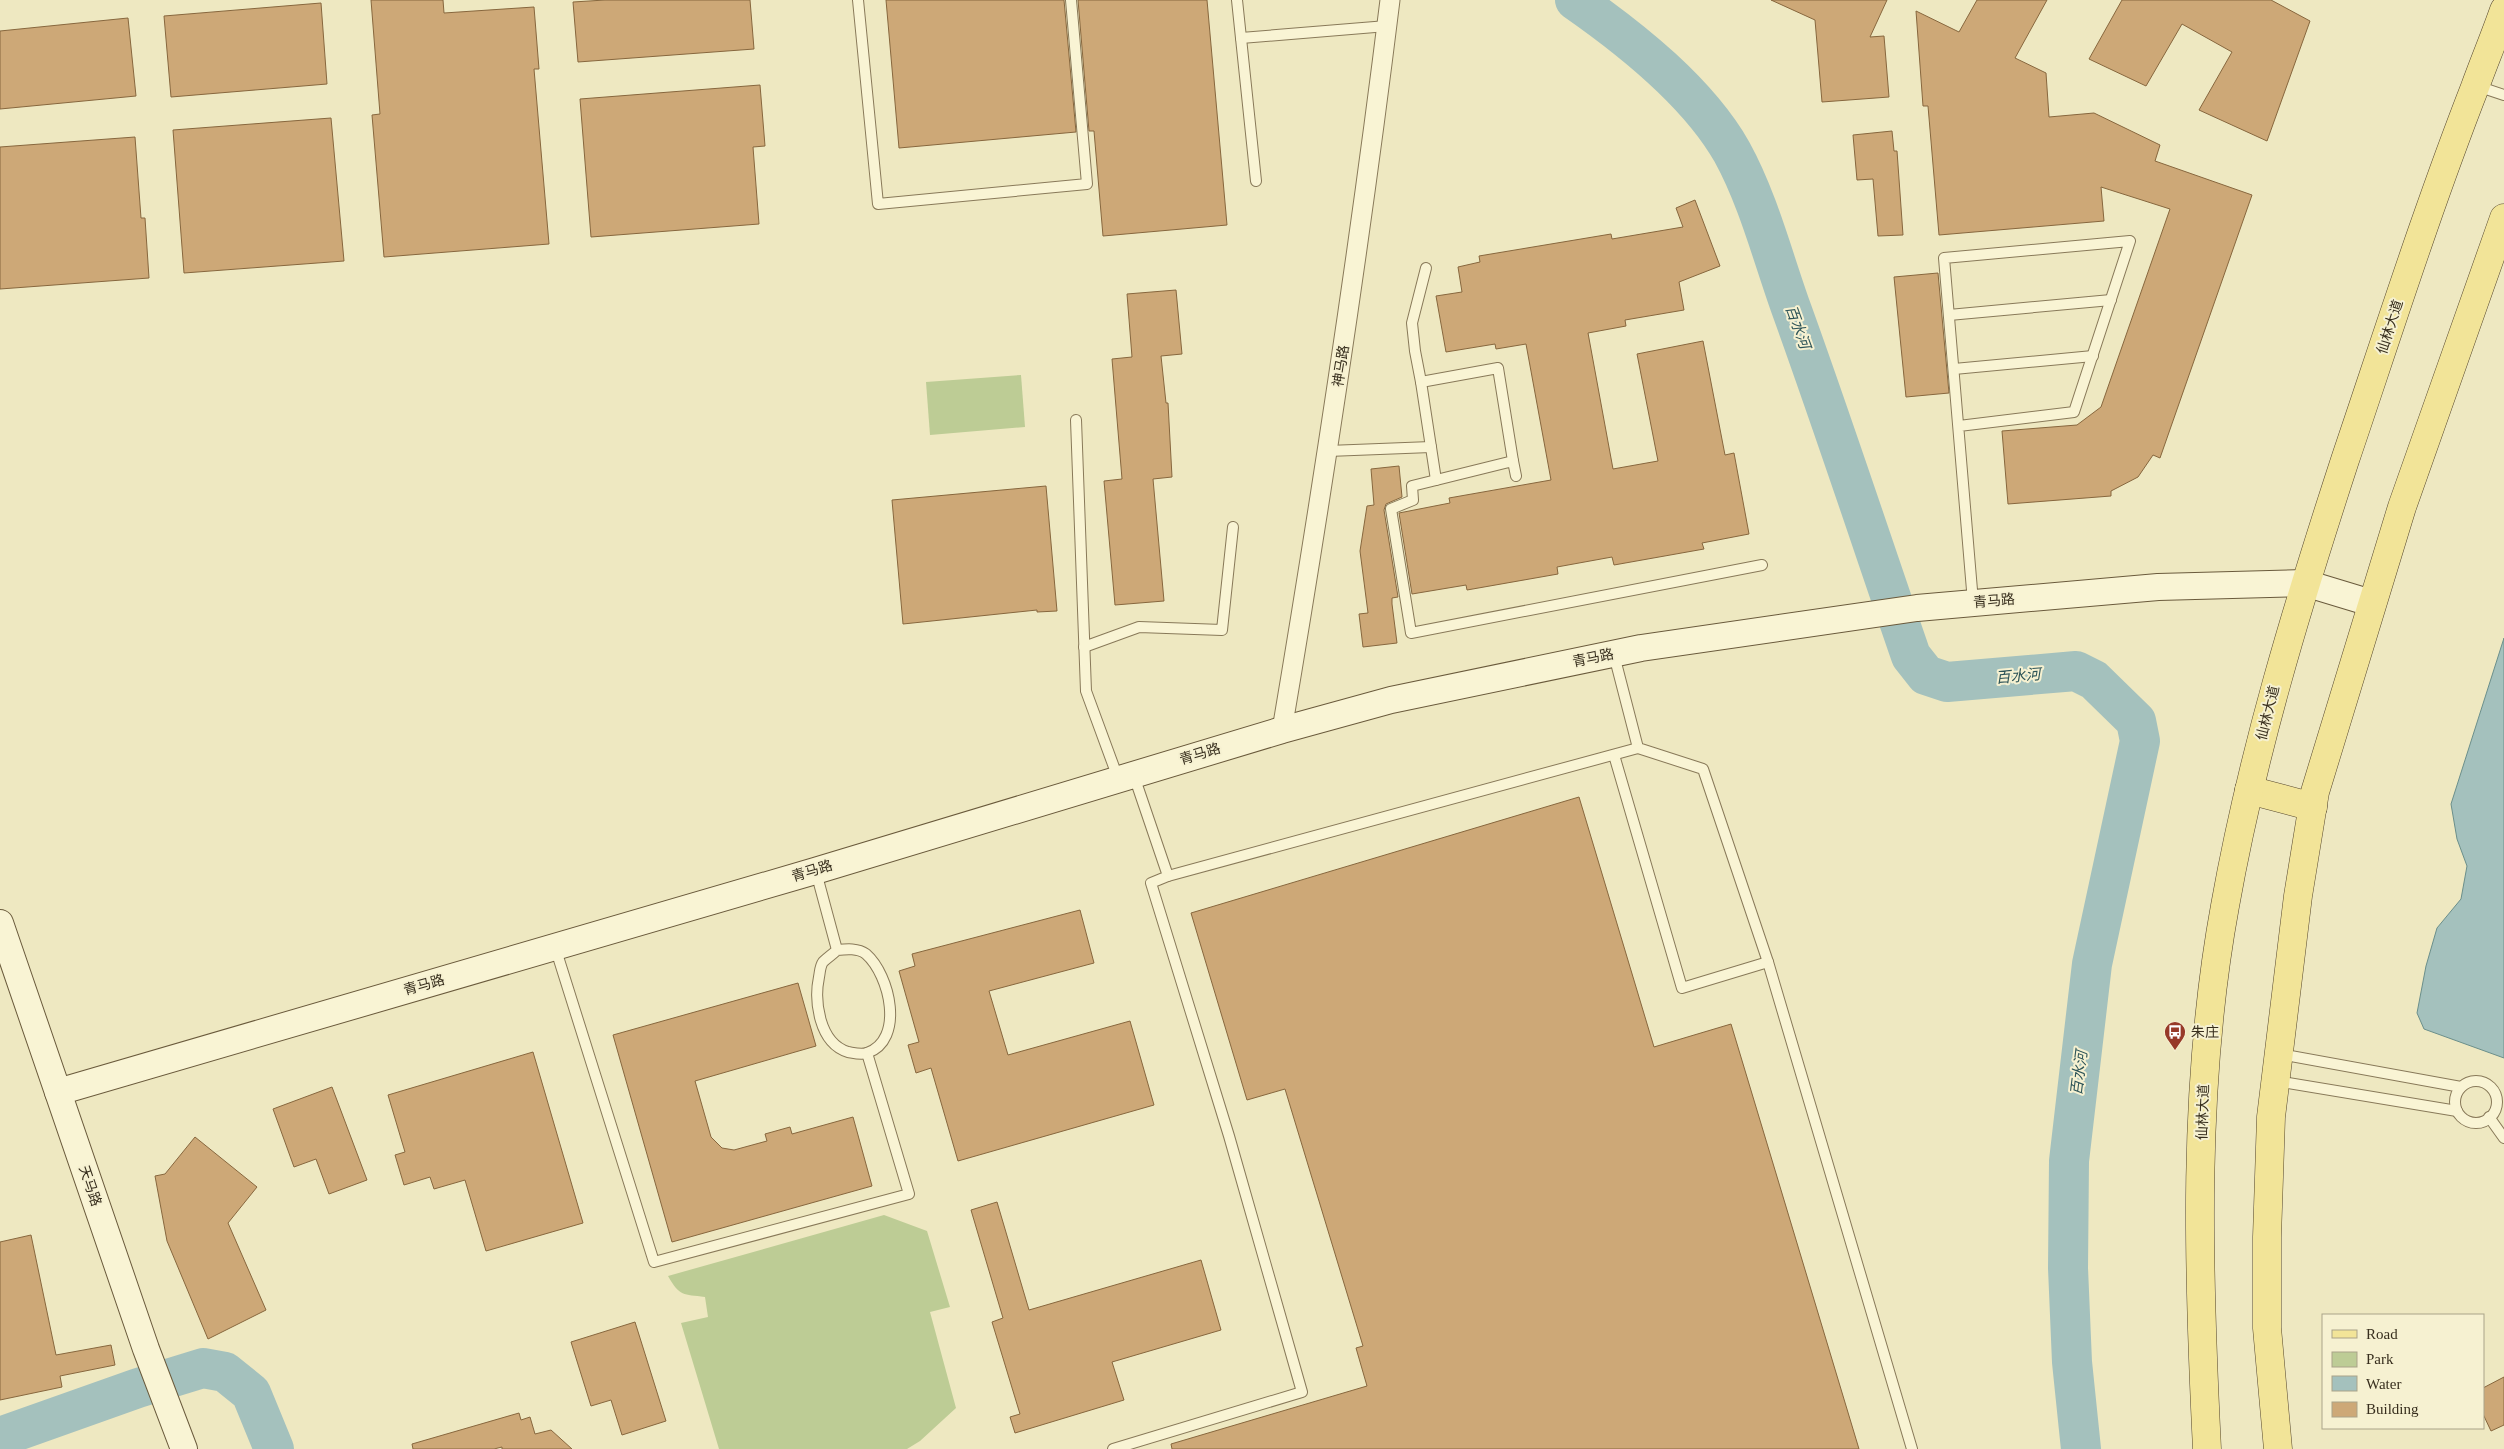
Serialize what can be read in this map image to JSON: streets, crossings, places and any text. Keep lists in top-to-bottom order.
{
  "streets": {
    "main road": ["仙林大道"],
    "street": ["神马路", "青马路", "天马路"]
  },
  "crossings": [
    ["仙林大道", "青马路"],
    ["神马路", "青马路"],
    ["青马路", "天马路"]
  ],
  "water": ["百水河"],
  "places": {
    "bus stop": ["朱庄"]
  },
  "legend": [
    "Road",
    "Park",
    "Water",
    "Building"
  ]
}
